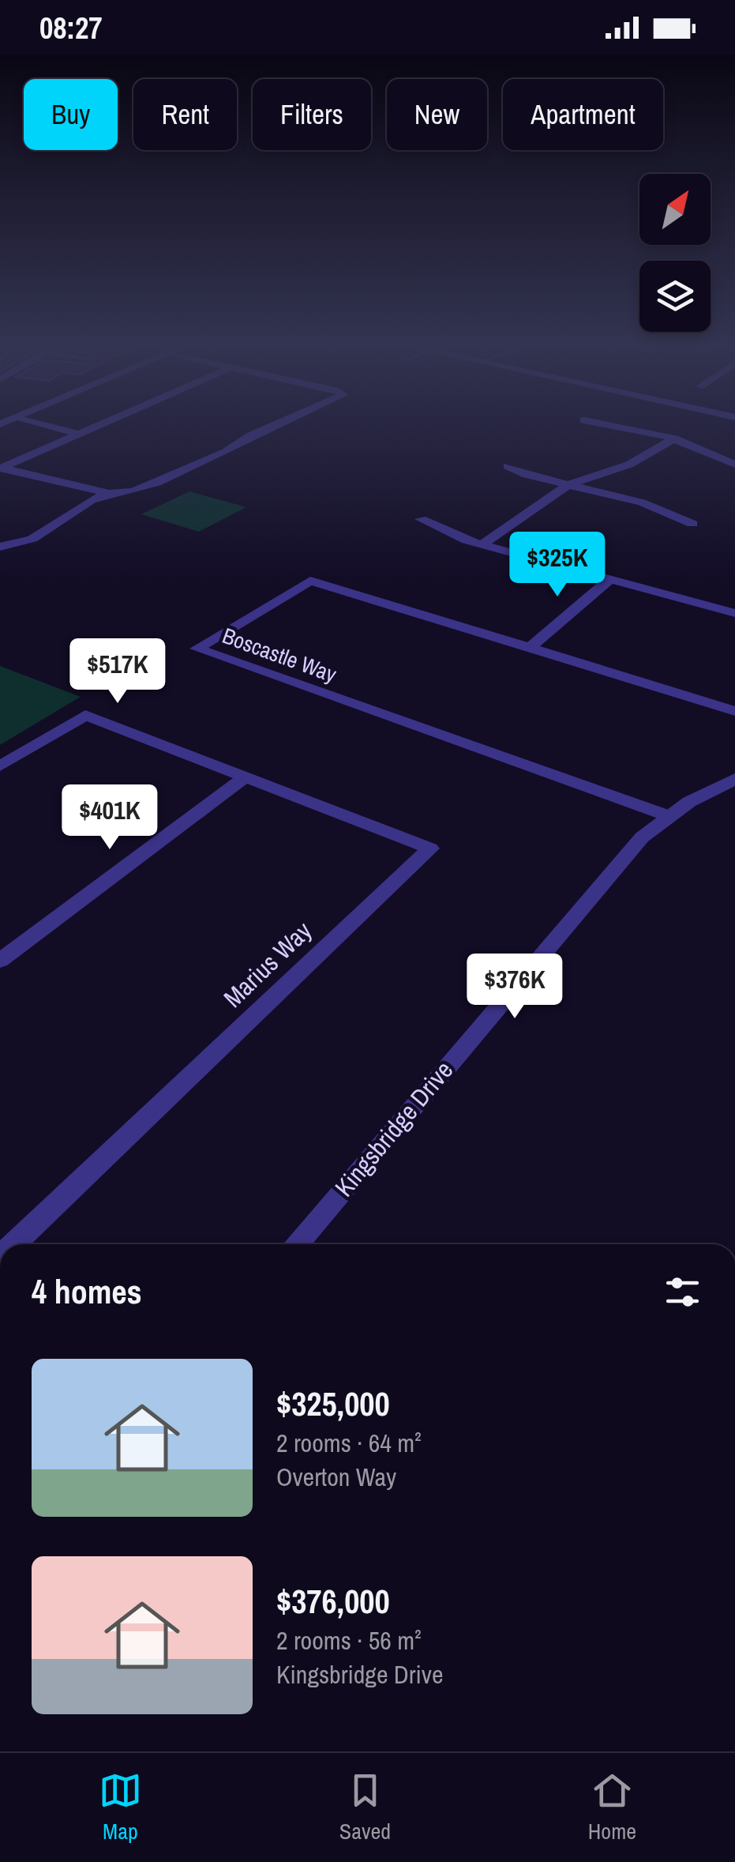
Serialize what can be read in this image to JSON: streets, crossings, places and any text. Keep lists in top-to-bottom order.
{
  "streets": {
    "street": ["Boscastle Way", "Marius Way", "Kingsbridge Drive"]
  },
  "crossings": [
    ["Boscastle Way", "Kingsbridge Drive"]
  ],
  "north": "top right",
  "page": {
    "status": "08:27",
    "chip": [
      "Buy",
      "Rent",
      "Filters",
      "New",
      "Apartment"
    ],
    "price": [
      "$325K",
      "$517K",
      "$401K",
      "$376K"
    ],
    "heading": "4 homes",
    "list": [
      {
        "name": "$325,000",
        "note": "2 rooms · 64 m² · Overton Way"
      },
      {
        "name": "$376,000",
        "note": "2 rooms · 56 m² · Kingsbridge Drive"
      }
    ],
    "tabs": ["Map", "Saved", "Home"]
  }
}
